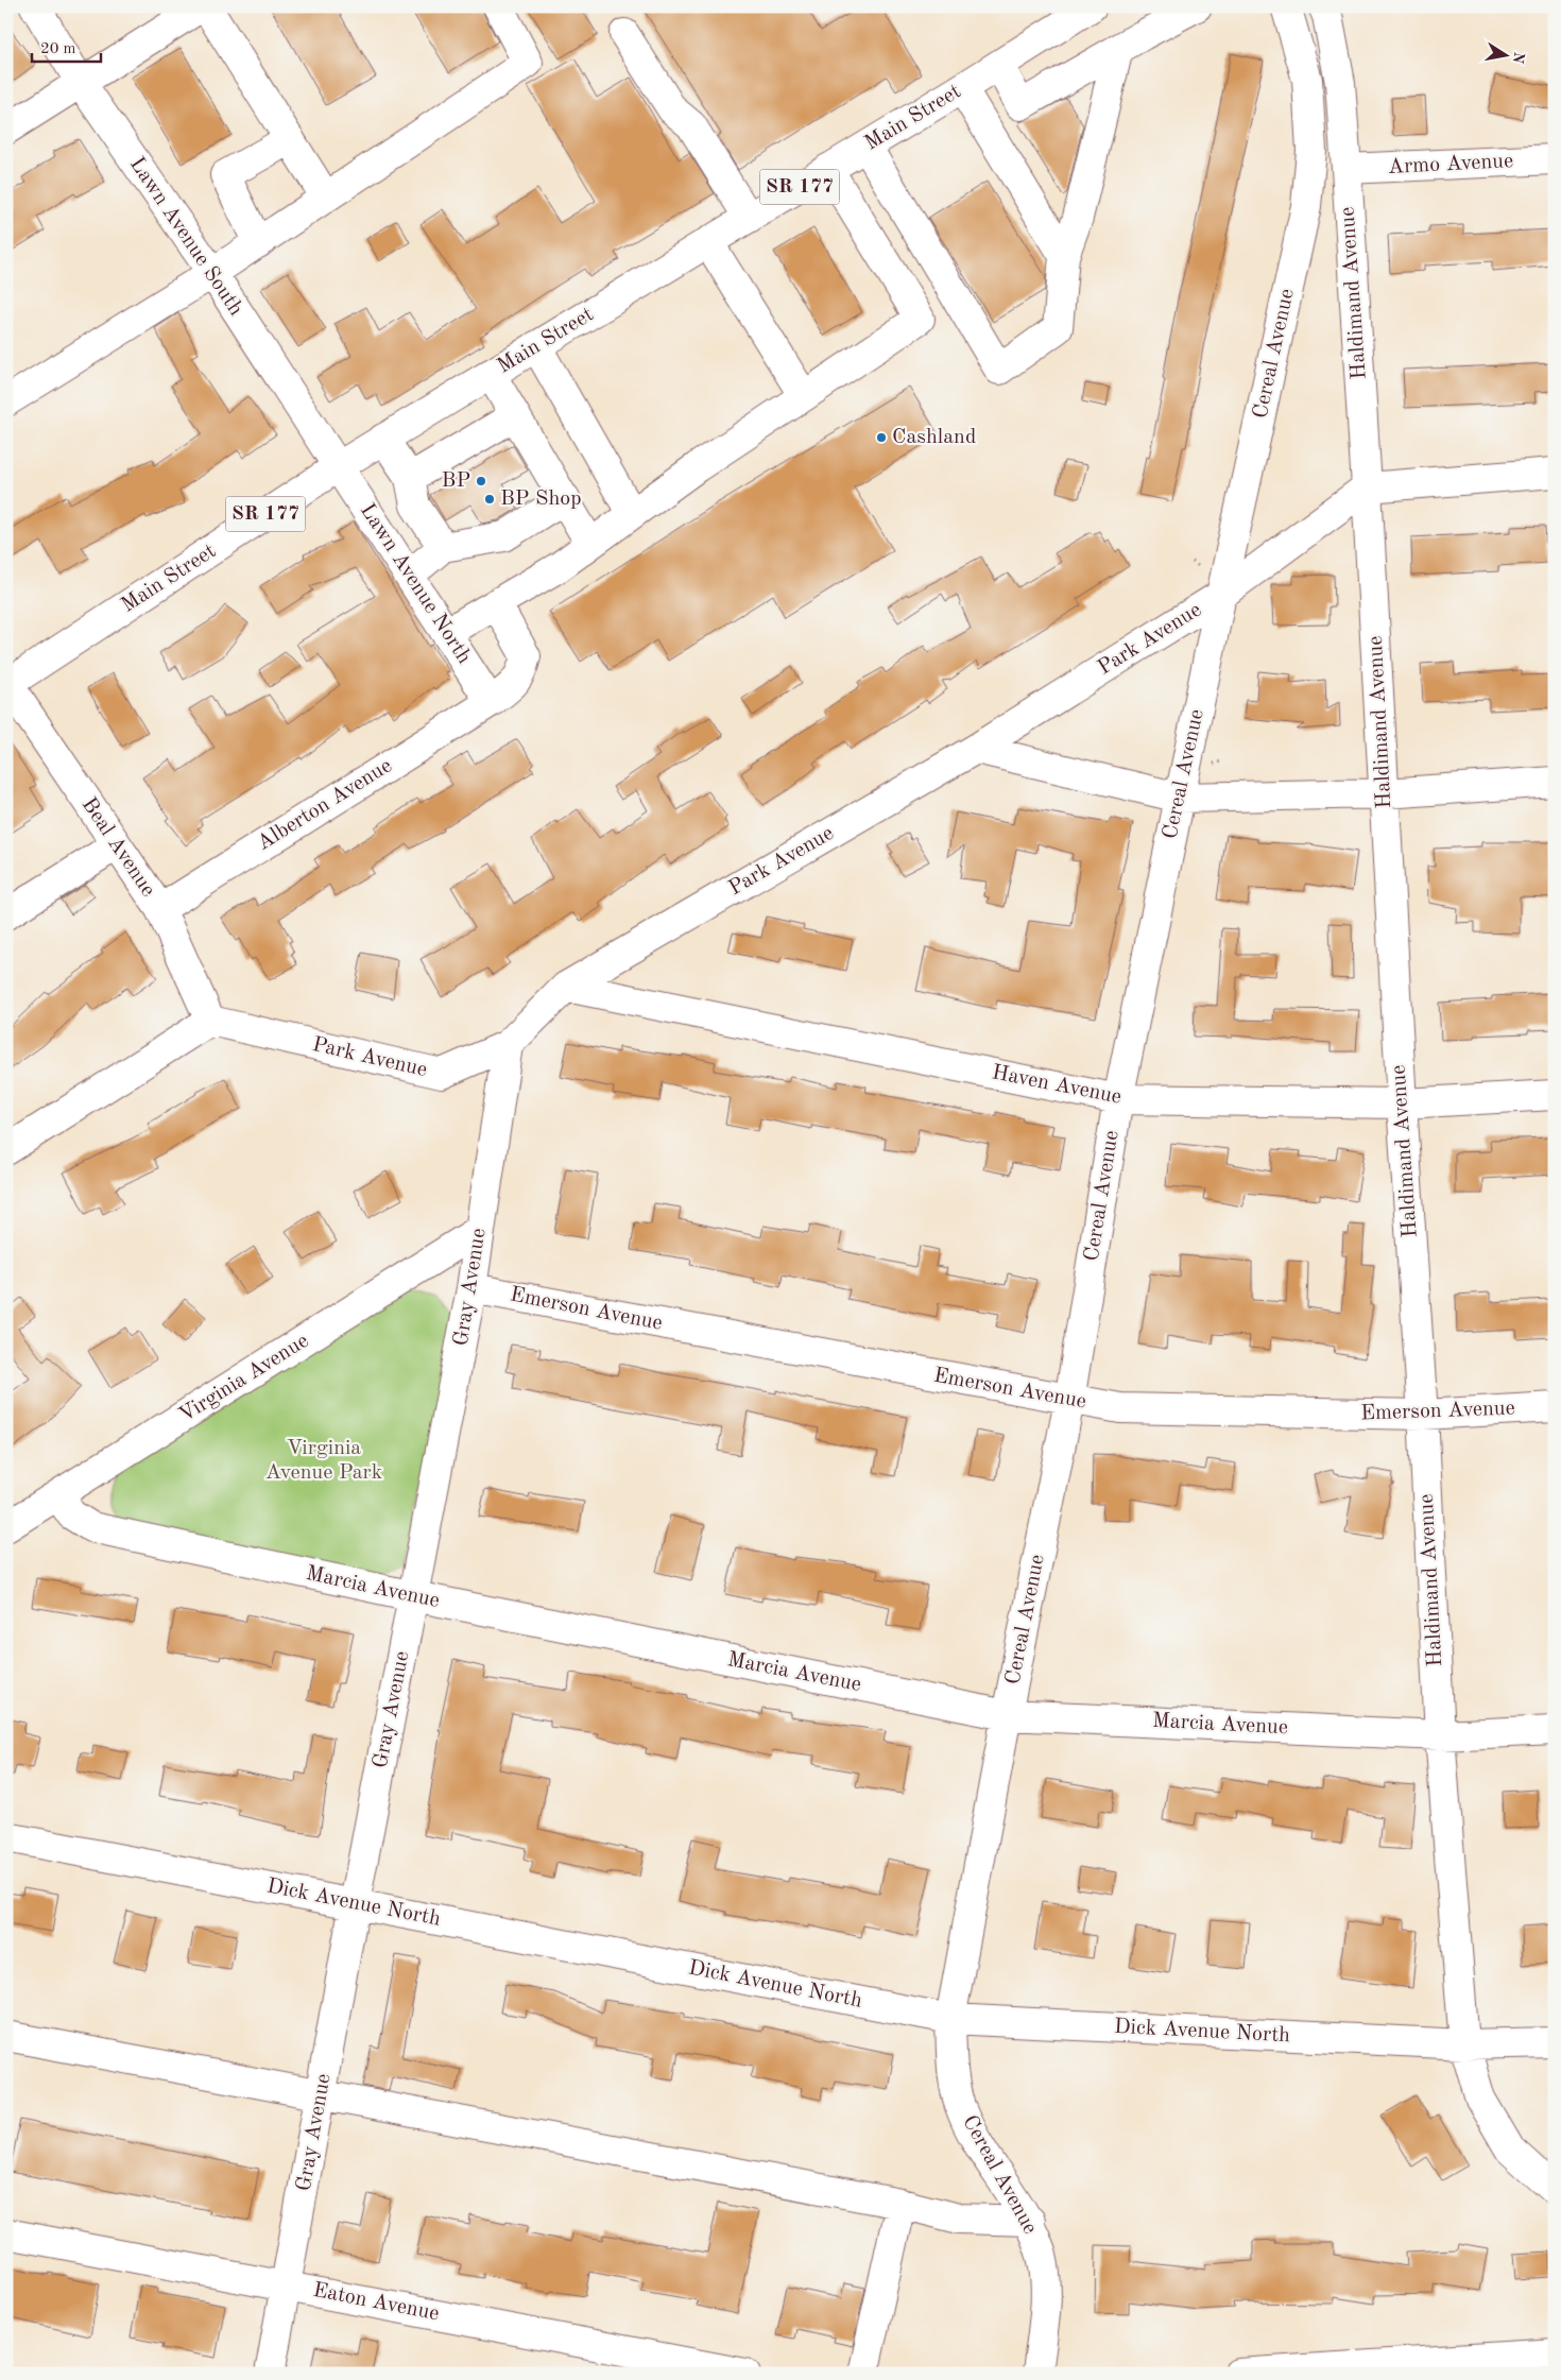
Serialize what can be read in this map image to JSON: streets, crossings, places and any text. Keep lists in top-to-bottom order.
{
  "streets": {
    "street": [
      "Main Street",
      "Armo Avenue",
      "SR 177",
      "Lawn Avenue South",
      "Haldimand Avenue",
      "Cereal Avenue",
      "Lawn Avenue North",
      "Park Avenue",
      "Alberton Avenue",
      "Beal Avenue",
      "Haven Avenue",
      "Gray Avenue",
      "Emerson Avenue",
      "Virginia Avenue",
      "Marcia Avenue",
      "Dick Avenue North",
      "Eaton Avenue"
    ]
  },
  "crossings": [
    ["Main Street", "Lawn Avenue South"],
    ["Main Street", "Lawn Avenue North"],
    ["Main Street", "Beal Avenue"],
    ["Armo Avenue", "Haldimand Avenue"],
    ["Lawn Avenue South", "Lawn Avenue North"],
    ["Haldimand Avenue", "Park Avenue"],
    ["Haldimand Avenue", "Haven Avenue"],
    ["Haldimand Avenue", "Emerson Avenue"],
    ["Haldimand Avenue", "Marcia Avenue"],
    ["Haldimand Avenue", "Dick Avenue North"],
    ["Cereal Avenue", "Park Avenue"],
    ["Cereal Avenue", "Haven Avenue"],
    ["Cereal Avenue", "Emerson Avenue"],
    ["Cereal Avenue", "Marcia Avenue"],
    ["Cereal Avenue", "Dick Avenue North"],
    ["Lawn Avenue North", "Alberton Avenue"],
    ["Park Avenue", "Beal Avenue"],
    ["Park Avenue", "Haven Avenue"],
    ["Park Avenue", "Gray Avenue"],
    ["Alberton Avenue", "Beal Avenue"],
    ["Gray Avenue", "Emerson Avenue"],
    ["Gray Avenue", "Virginia Avenue"],
    ["Gray Avenue", "Marcia Avenue"],
    ["Gray Avenue", "Dick Avenue North"],
    ["Gray Avenue", "Eaton Avenue"],
    ["Virginia Avenue", "Marcia Avenue"]
  ],
  "parks": ["Virginia Avenue Park"],
  "places": ["Cashland", "BP", "BP Shop"],
  "scale_bar": "20 m",
  "north": "right"
}
